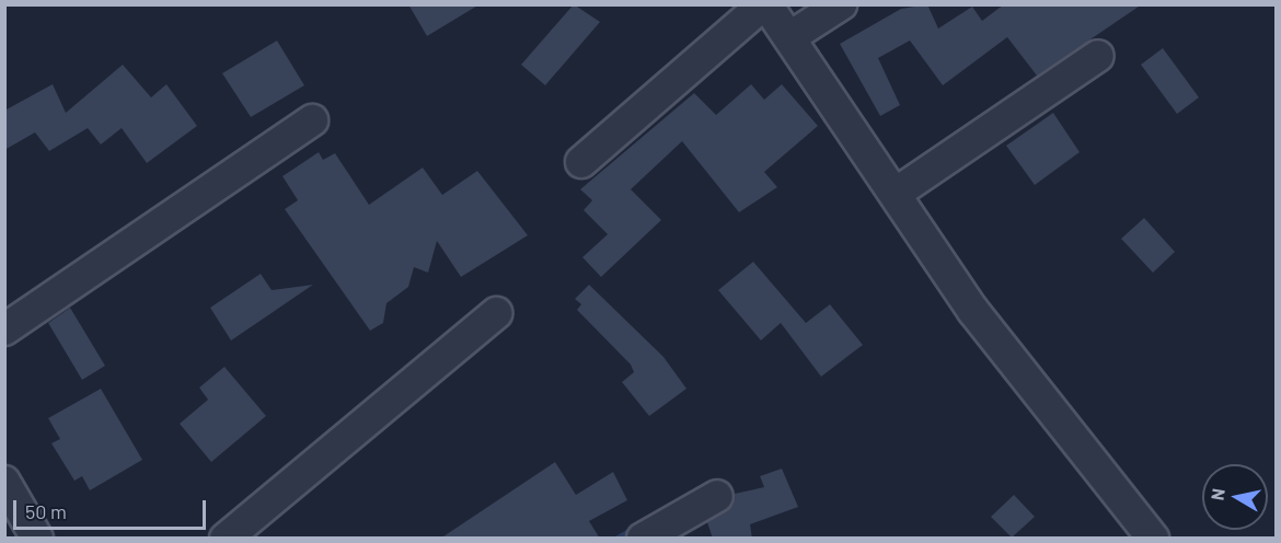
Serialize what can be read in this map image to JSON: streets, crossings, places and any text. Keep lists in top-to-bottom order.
{
  "scale_bar": "50 m",
  "north": "left"
}
